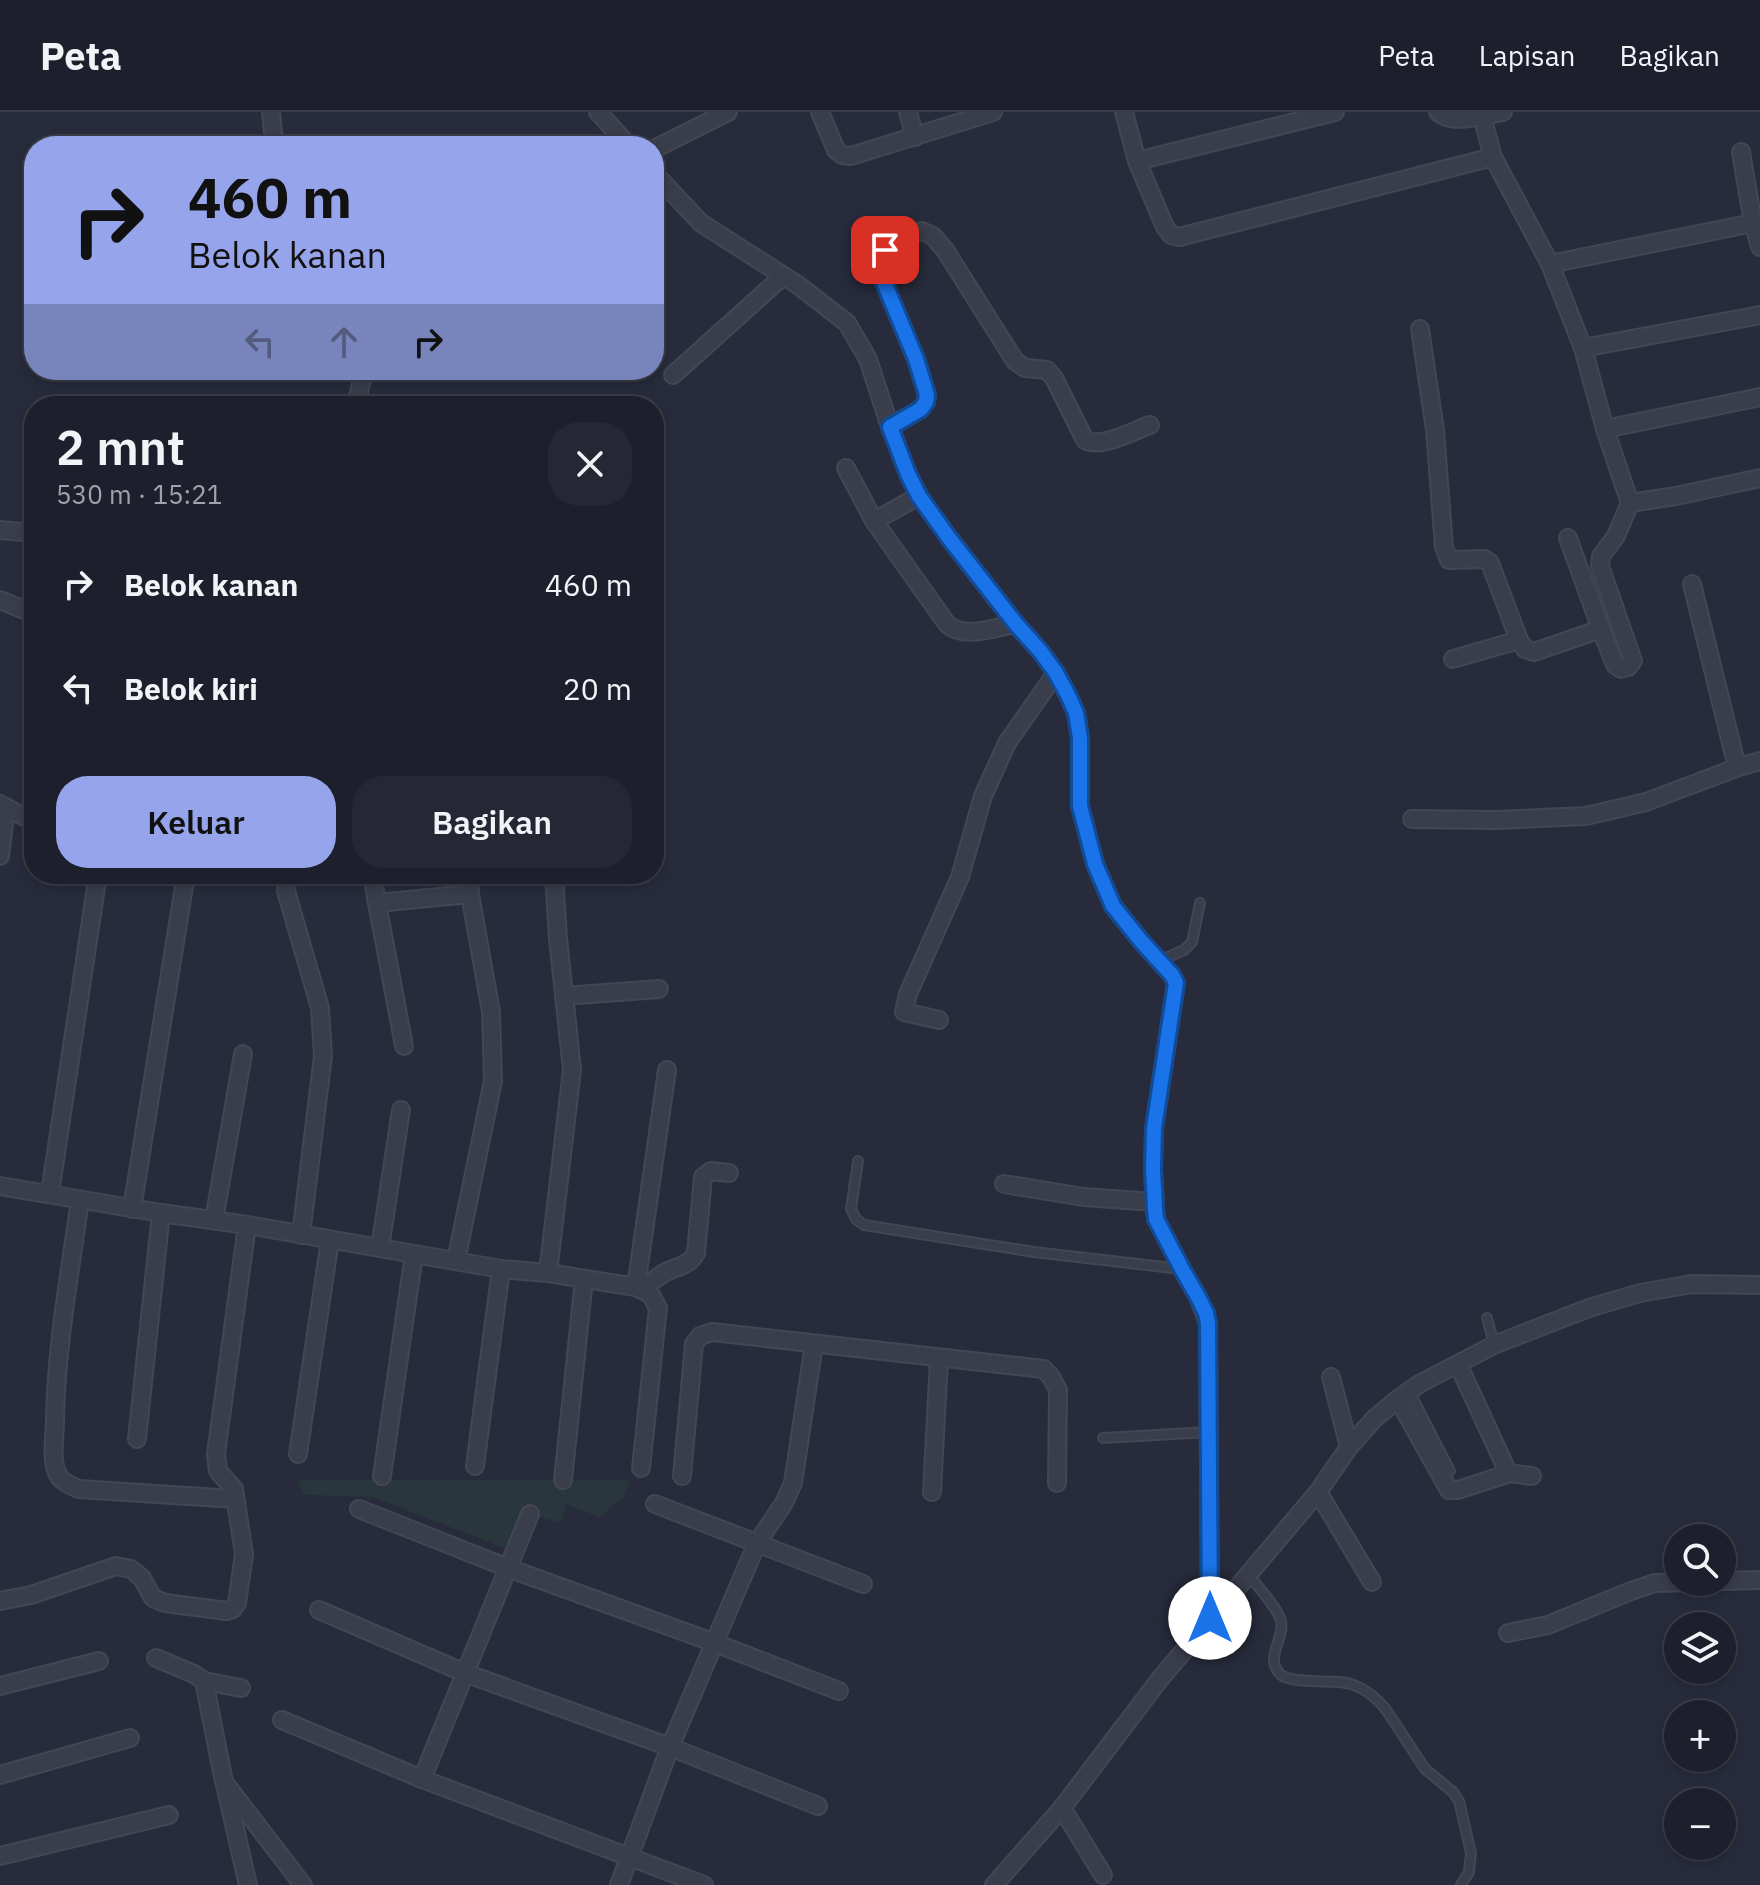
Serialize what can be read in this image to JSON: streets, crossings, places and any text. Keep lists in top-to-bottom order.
{
  "page": {
    "header": "Peta",
    "nav": ["Peta", "Lapisan", "Bagikan"],
    "turn": ["460 m", "Belok kanan"],
    "heading": ["2 mnt", "530 m · 15:21"],
    "list": [
      {
        "name": "Belok kanan",
        "value": "460 m"
      },
      {
        "name": "Belok kiri",
        "value": "20 m"
      }
    ],
    "buttons": ["Keluar", "Bagikan"],
    "map_buttons": ["+", "−"]
  }
}
